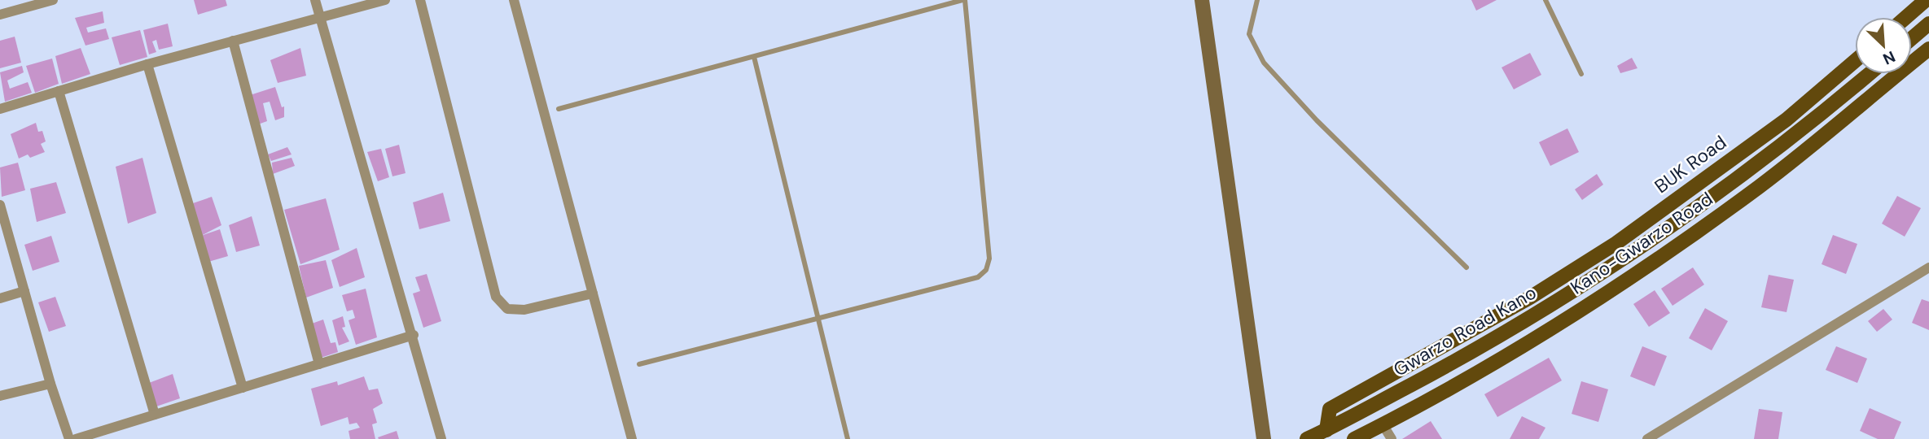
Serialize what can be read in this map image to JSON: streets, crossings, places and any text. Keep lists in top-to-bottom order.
{
  "streets": {
    "main road": ["BUK Road", "Kano-Gwarzo Road", "Gwarzo Road Kano"]
  },
  "crossings": [
    ["BUK Road", "Gwarzo Road Kano"]
  ],
  "north": "bottom right"
}
